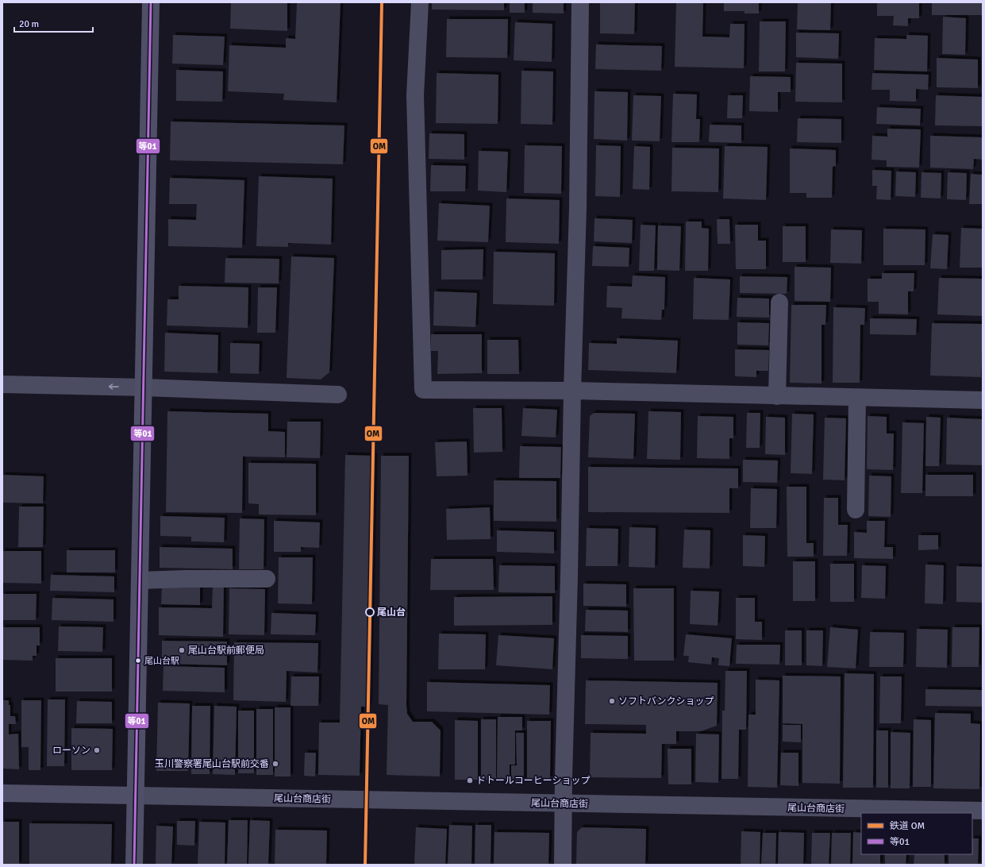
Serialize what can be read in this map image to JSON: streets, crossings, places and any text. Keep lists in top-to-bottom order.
{
  "streets": {
    "street": ["尾山台商店街"]
  },
  "places": [
    "尾山台",
    "尾山台駅前郵便局",
    "尾山台駅",
    "ソフトバンクショップ",
    "ローソン",
    "玉川警察署尾山台駅前交番",
    "ドトールコーヒーショップ"
  ],
  "lines": ["rail line OM", "transit line 等01"],
  "legend": ["鉄道 OM", "等01"],
  "scale_bar": "20 m"
}
